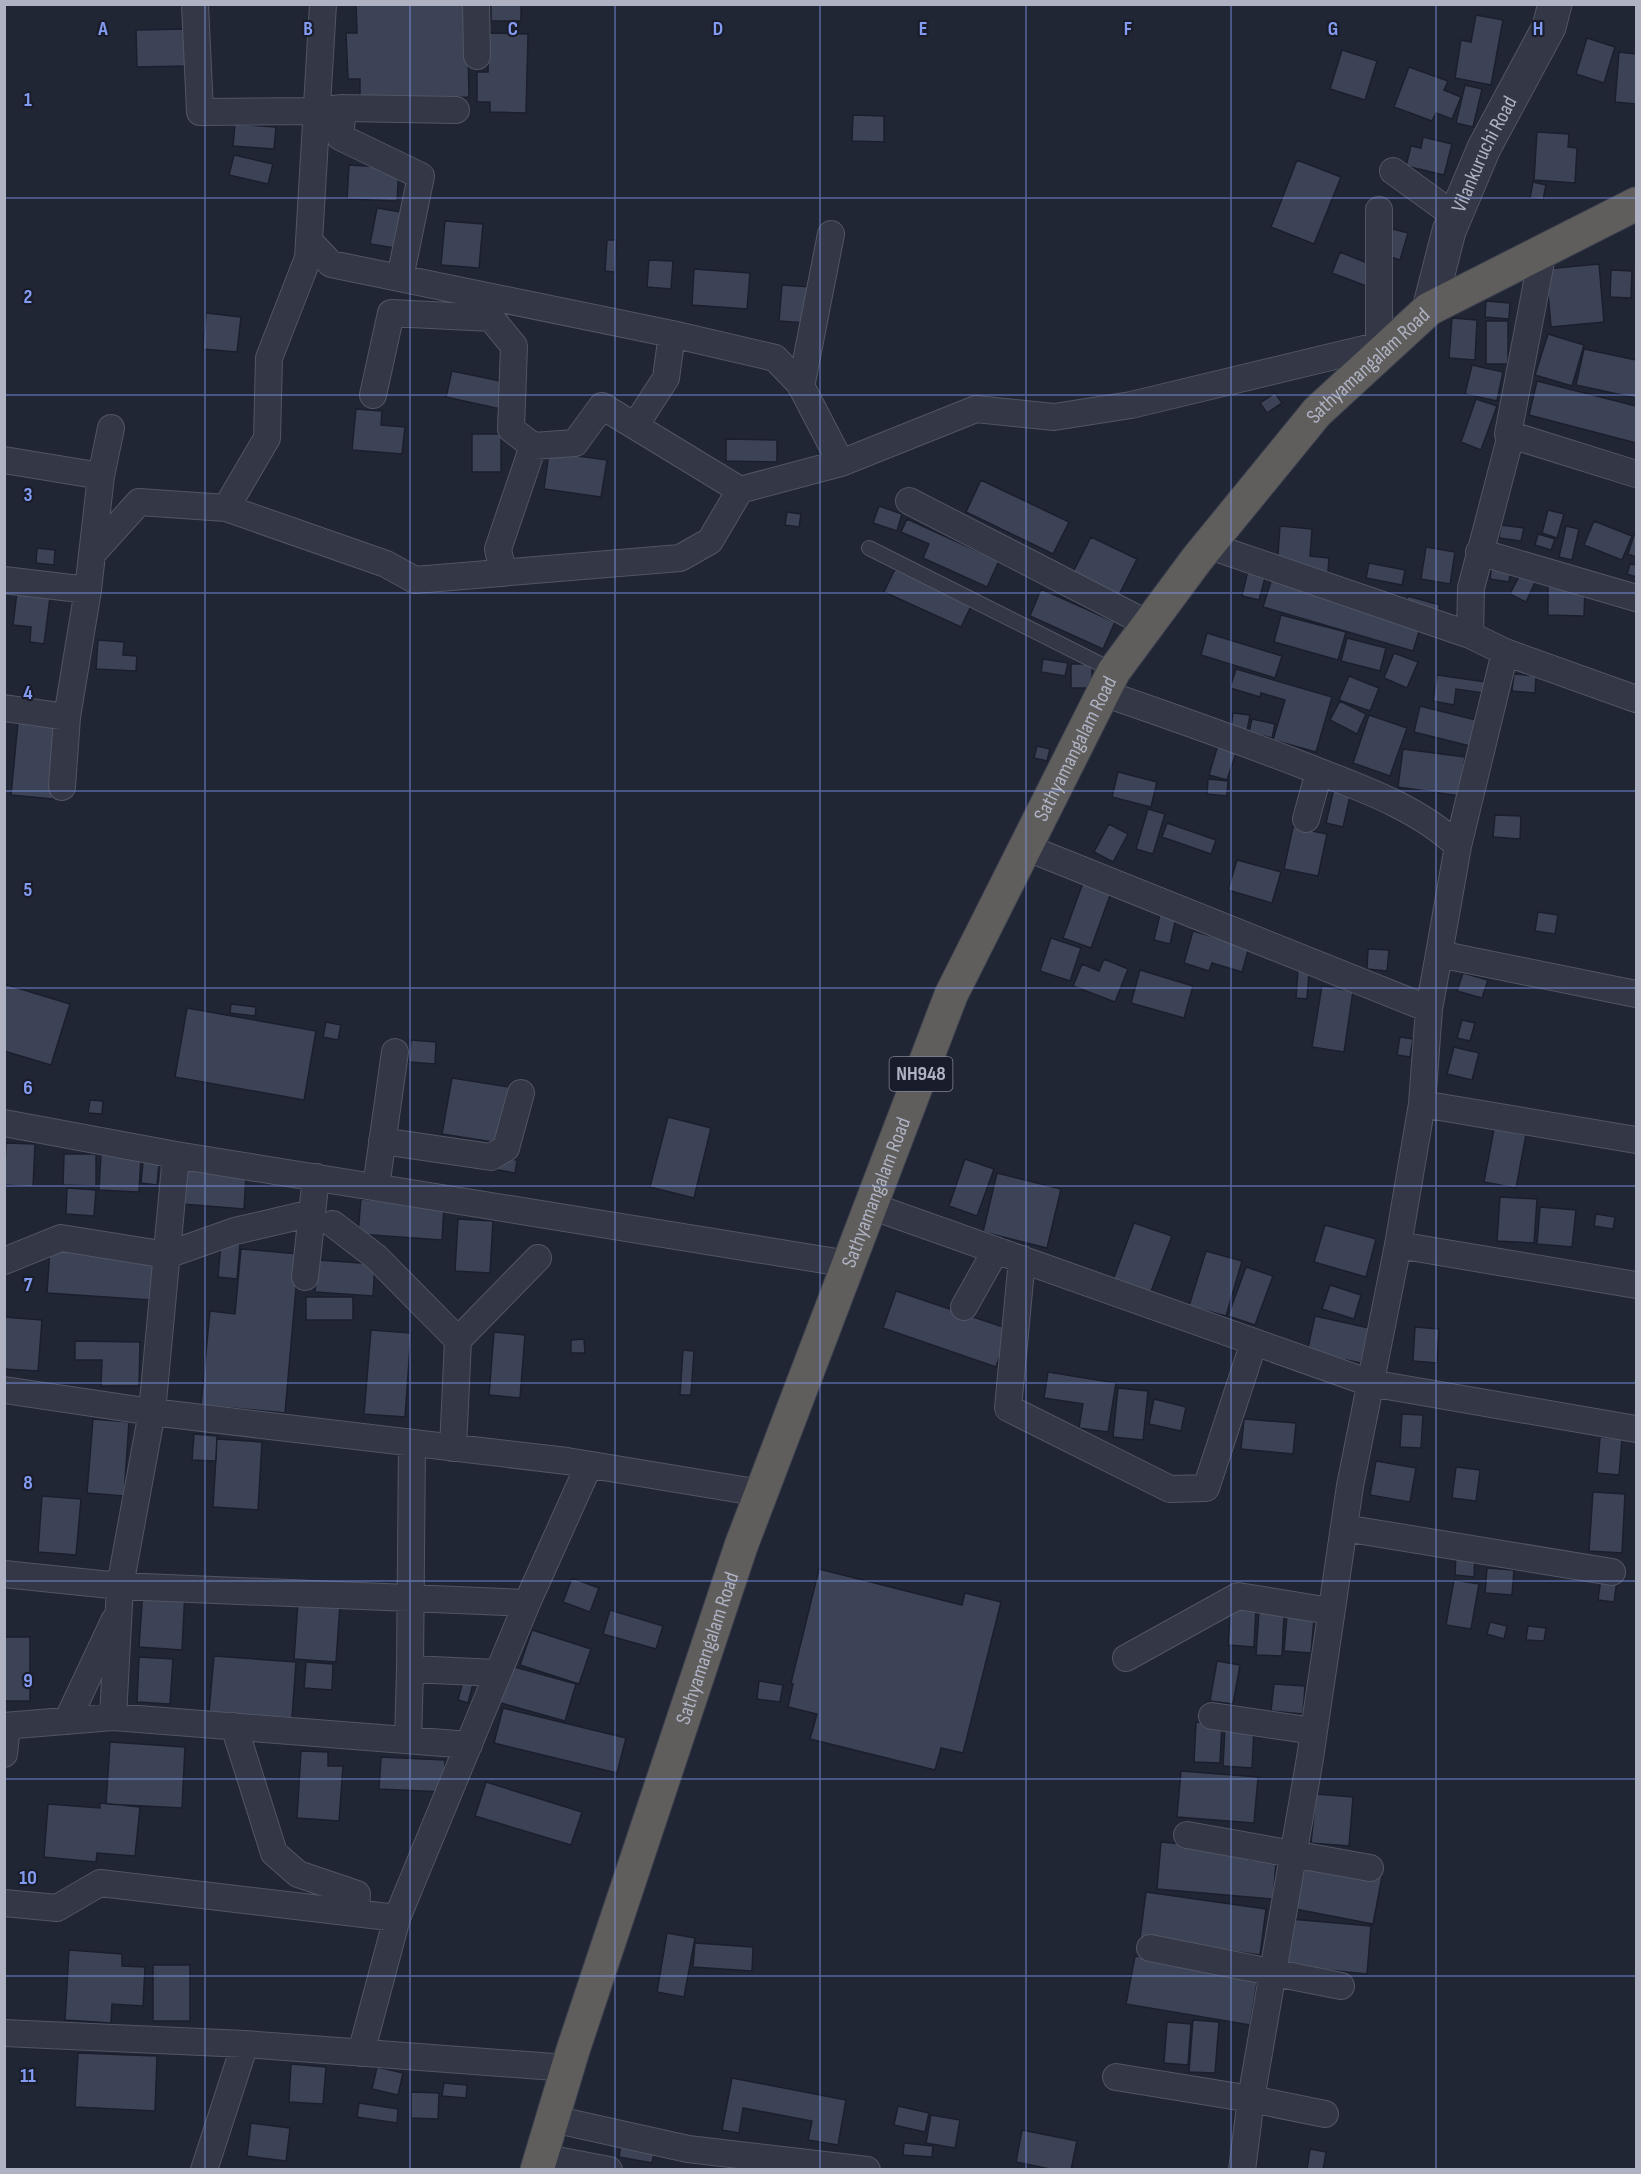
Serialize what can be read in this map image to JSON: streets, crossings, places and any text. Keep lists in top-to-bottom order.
{
  "streets": {
    "highway": ["Sathyamangalam Road", "NH948"],
    "street": ["Vilankuruchi Road"]
  },
  "crossings": [
    ["Vilankuruchi Road", "Sathyamangalam Road"]
  ],
  "grid": {
    "columns": [
      "A",
      "B",
      "C",
      "D",
      "E",
      "F",
      "G",
      "H"
    ],
    "rows": [
      "1",
      "2",
      "3",
      "4",
      "5",
      "6",
      "7",
      "8",
      "9",
      "10",
      "11"
    ]
  }
}
